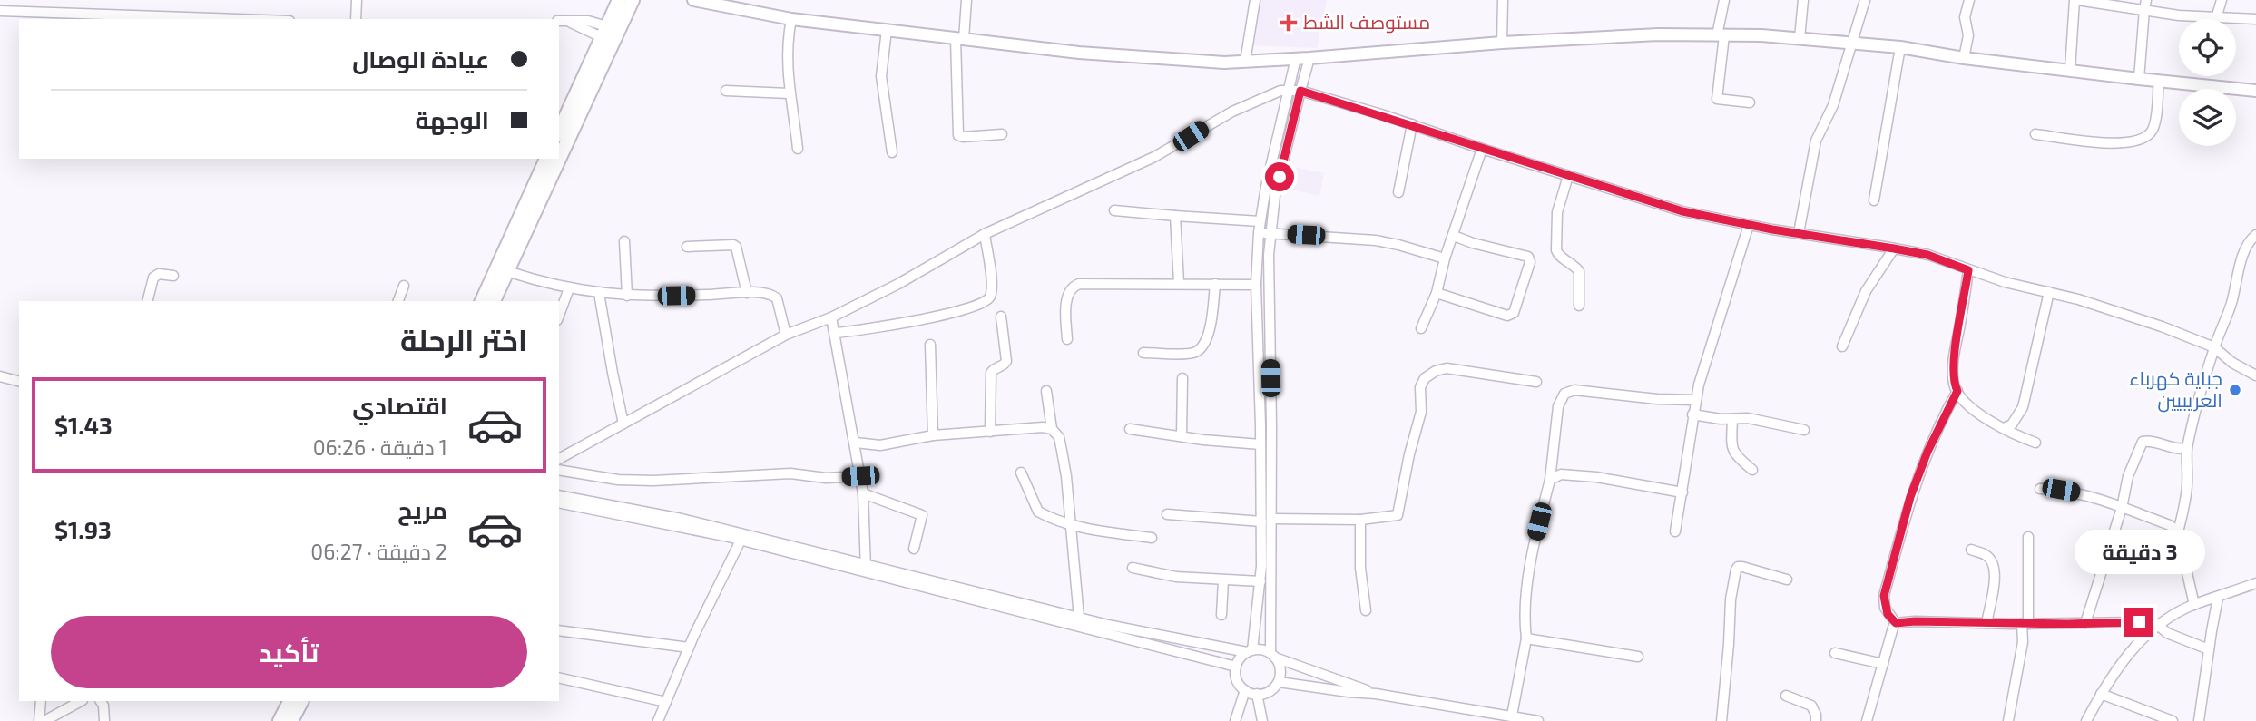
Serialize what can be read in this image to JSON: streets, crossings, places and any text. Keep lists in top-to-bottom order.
{
  "places": {
    "health": ["مستوصف الشط"],
    "other": ["جباية كهرباء العريبيين"]
  },
  "page": {
    "banner": ["عيادة الوصال", "الوجهة"],
    "heading": "اختر الرحلة",
    "list": [
      {
        "name": "اقتصادي",
        "note": "1 دقيقة · 06:26",
        "value": "$1.43"
      },
      {
        "name": "مريح",
        "note": "2 دقيقة · 06:27",
        "value": "$1.93"
      }
    ],
    "bubble": "3 دقيقة",
    "buttons": "تأكيد"
  }
}
